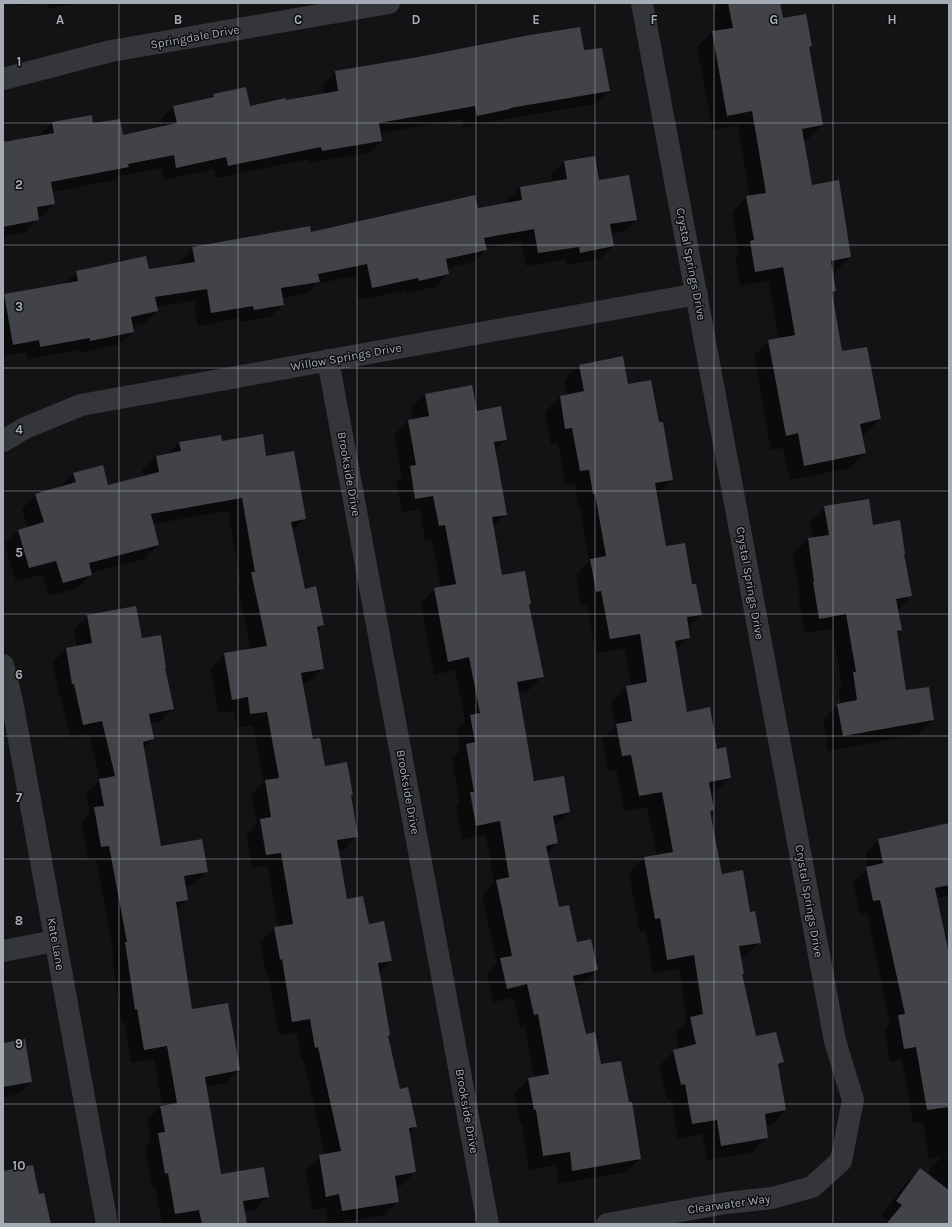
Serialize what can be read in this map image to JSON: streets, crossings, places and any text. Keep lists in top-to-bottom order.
{
  "streets": {
    "street": [
      "Springdale Drive",
      "Crystal Springs Drive",
      "Willow Springs Drive",
      "Brookside Drive",
      "Kate Lane",
      "Clearwater Way"
    ]
  },
  "crossings": [
    ["Crystal Springs Drive", "Willow Springs Drive"],
    ["Crystal Springs Drive", "Clearwater Way"],
    ["Willow Springs Drive", "Brookside Drive"]
  ],
  "grid": {
    "columns": [
      "A",
      "B",
      "C",
      "D",
      "E",
      "F",
      "G",
      "H"
    ],
    "rows": [
      "1",
      "2",
      "3",
      "4",
      "5",
      "6",
      "7",
      "8",
      "9",
      "10"
    ]
  }
}
